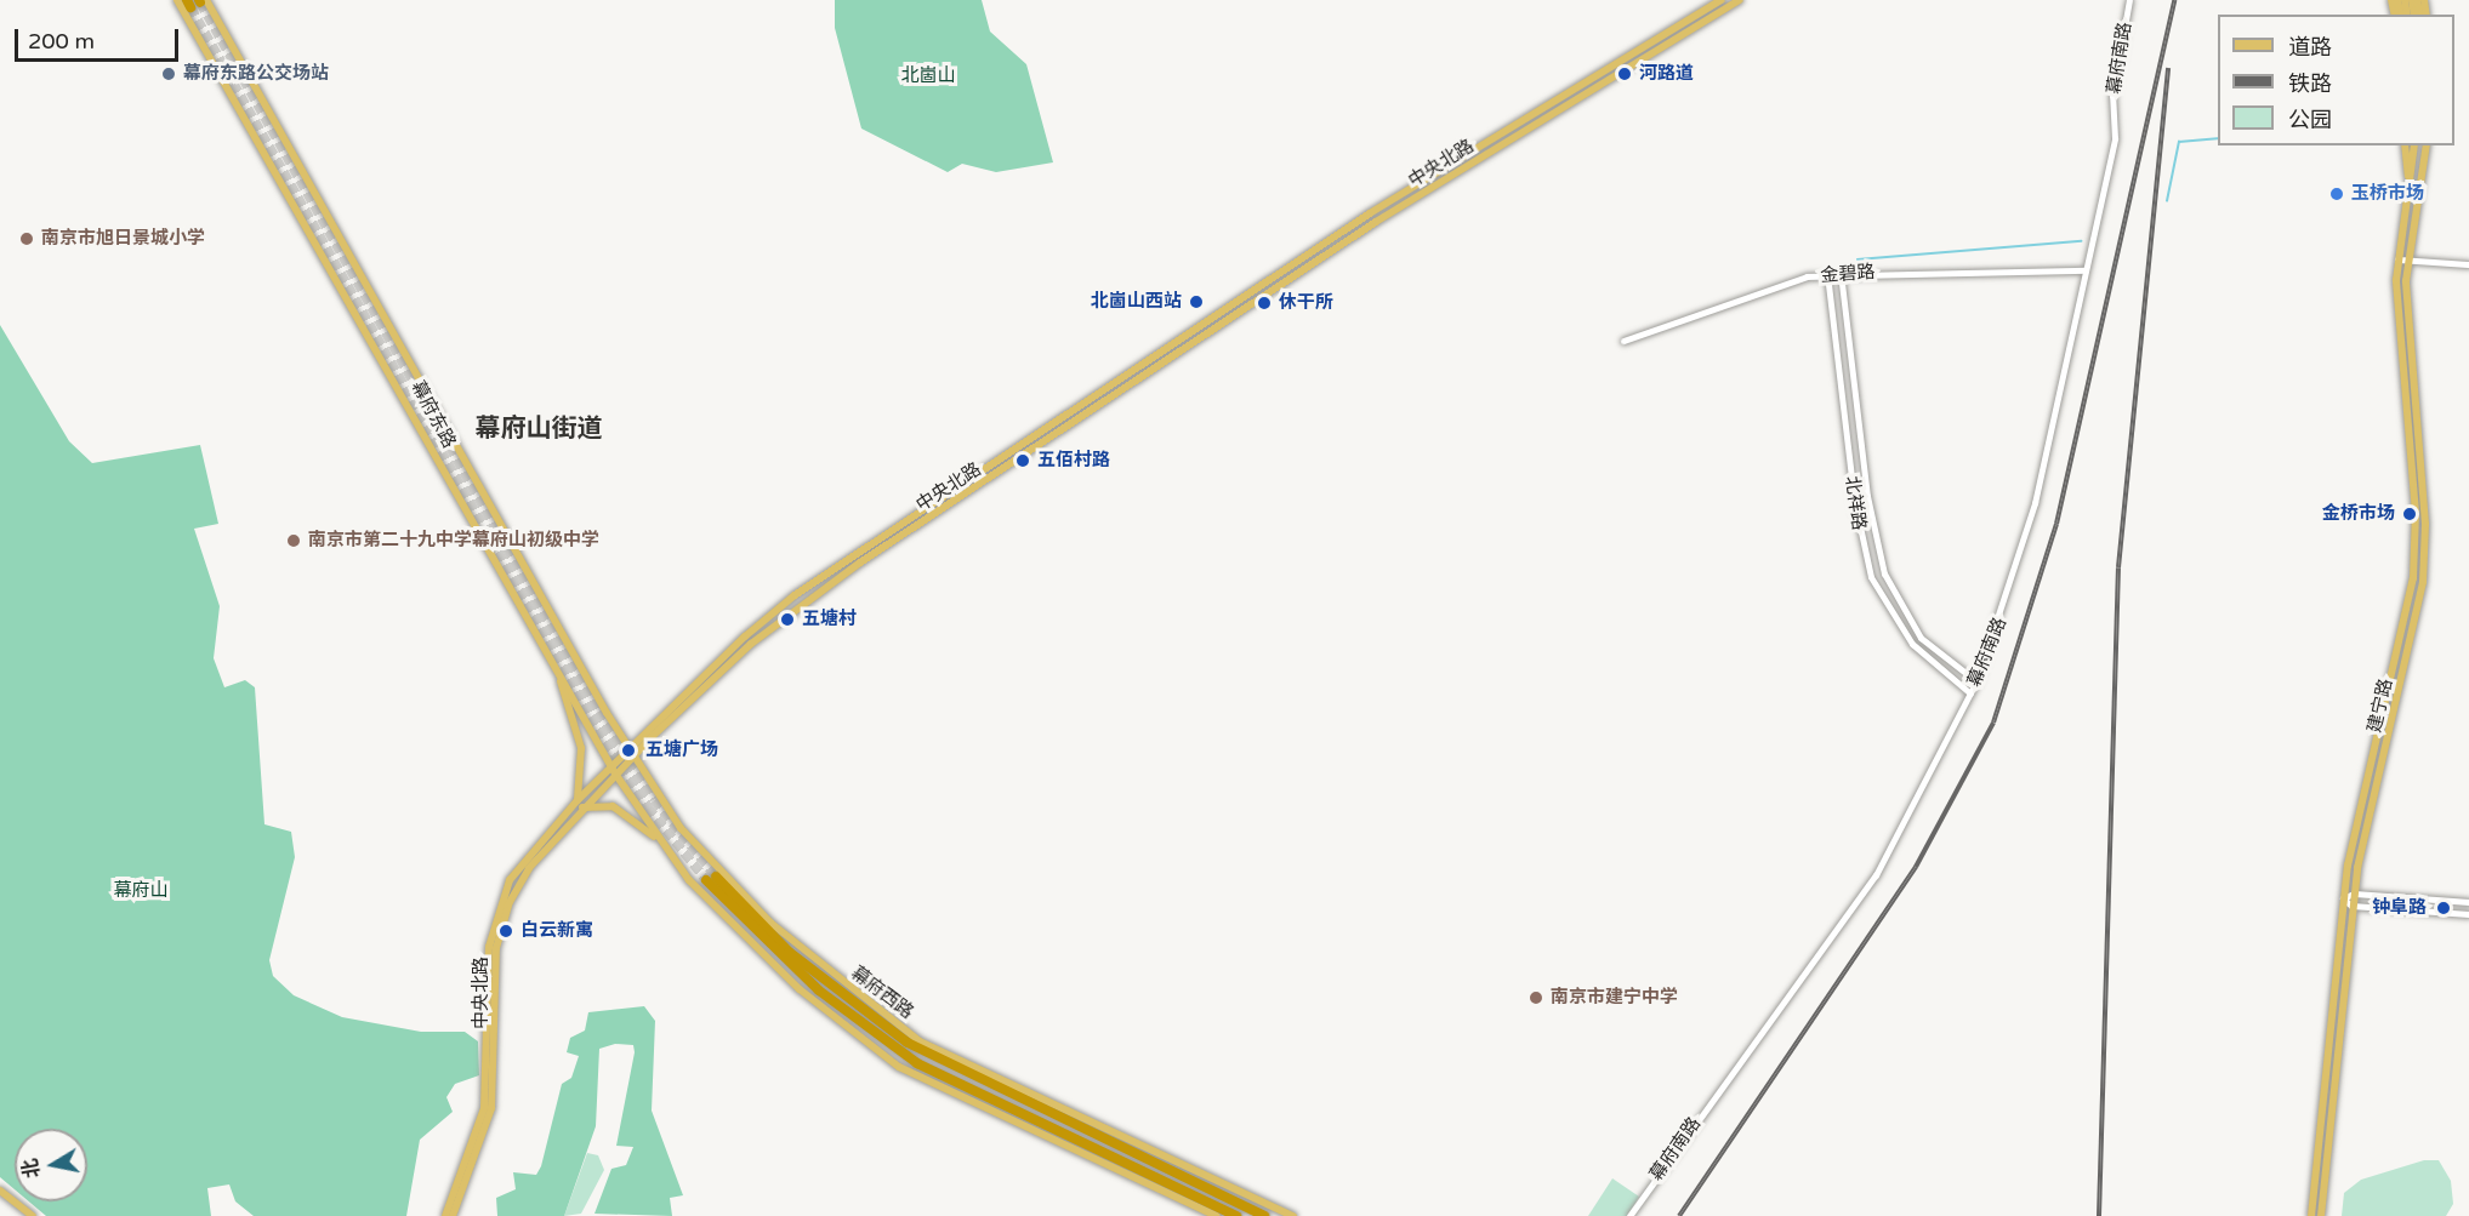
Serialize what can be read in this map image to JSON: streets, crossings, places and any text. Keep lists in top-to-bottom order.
{
  "streets": {
    "highway": ["幕府西路"],
    "main road": ["中央北路", "幕府东路", "建宁路"],
    "street": ["幕府南路", "金碧路", "北祥路"]
  },
  "crossings": [
    ["幕府南路", "金碧路"],
    ["幕府南路", "北祥路"],
    ["中央北路", "幕府东路"],
    ["中央北路", "幕府西路"],
    ["金碧路", "北祥路"],
    ["幕府东路", "幕府西路"]
  ],
  "districts": ["幕府山街道"],
  "parks": ["北崮山", "幕府山"],
  "places": [
    "幕府东路公交场站",
    "河路道",
    "玉桥市场",
    "南京市旭日景城小学",
    "北崮山西站",
    "休干所",
    "五佰村路",
    "金桥市场",
    "南京市第二十九中学幕府山初级中学",
    "五塘村",
    "五塘广场",
    "钟阜路",
    "白云新寓",
    "南京市建宁中学"
  ],
  "legend": ["道路", "铁路", "公园"],
  "scale_bar": "200 m",
  "north": "left"
}
